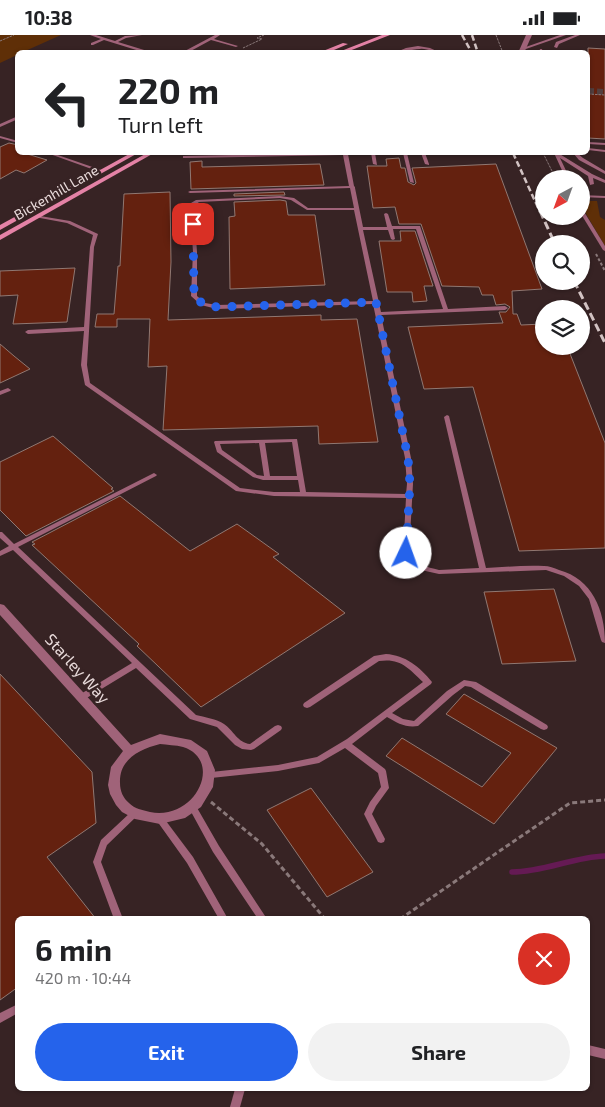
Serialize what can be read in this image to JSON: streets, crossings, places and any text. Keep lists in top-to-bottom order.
{
  "streets": {
    "main road": ["Bickenhill Lane"],
    "street": ["Starley Way"]
  },
  "north": "bottom left",
  "page": {
    "status": "10:38",
    "turn": ["220 m", "Turn left"],
    "heading": ["6 min", "420 m · 10:44"],
    "buttons": ["Exit", "Share"]
  }
}
